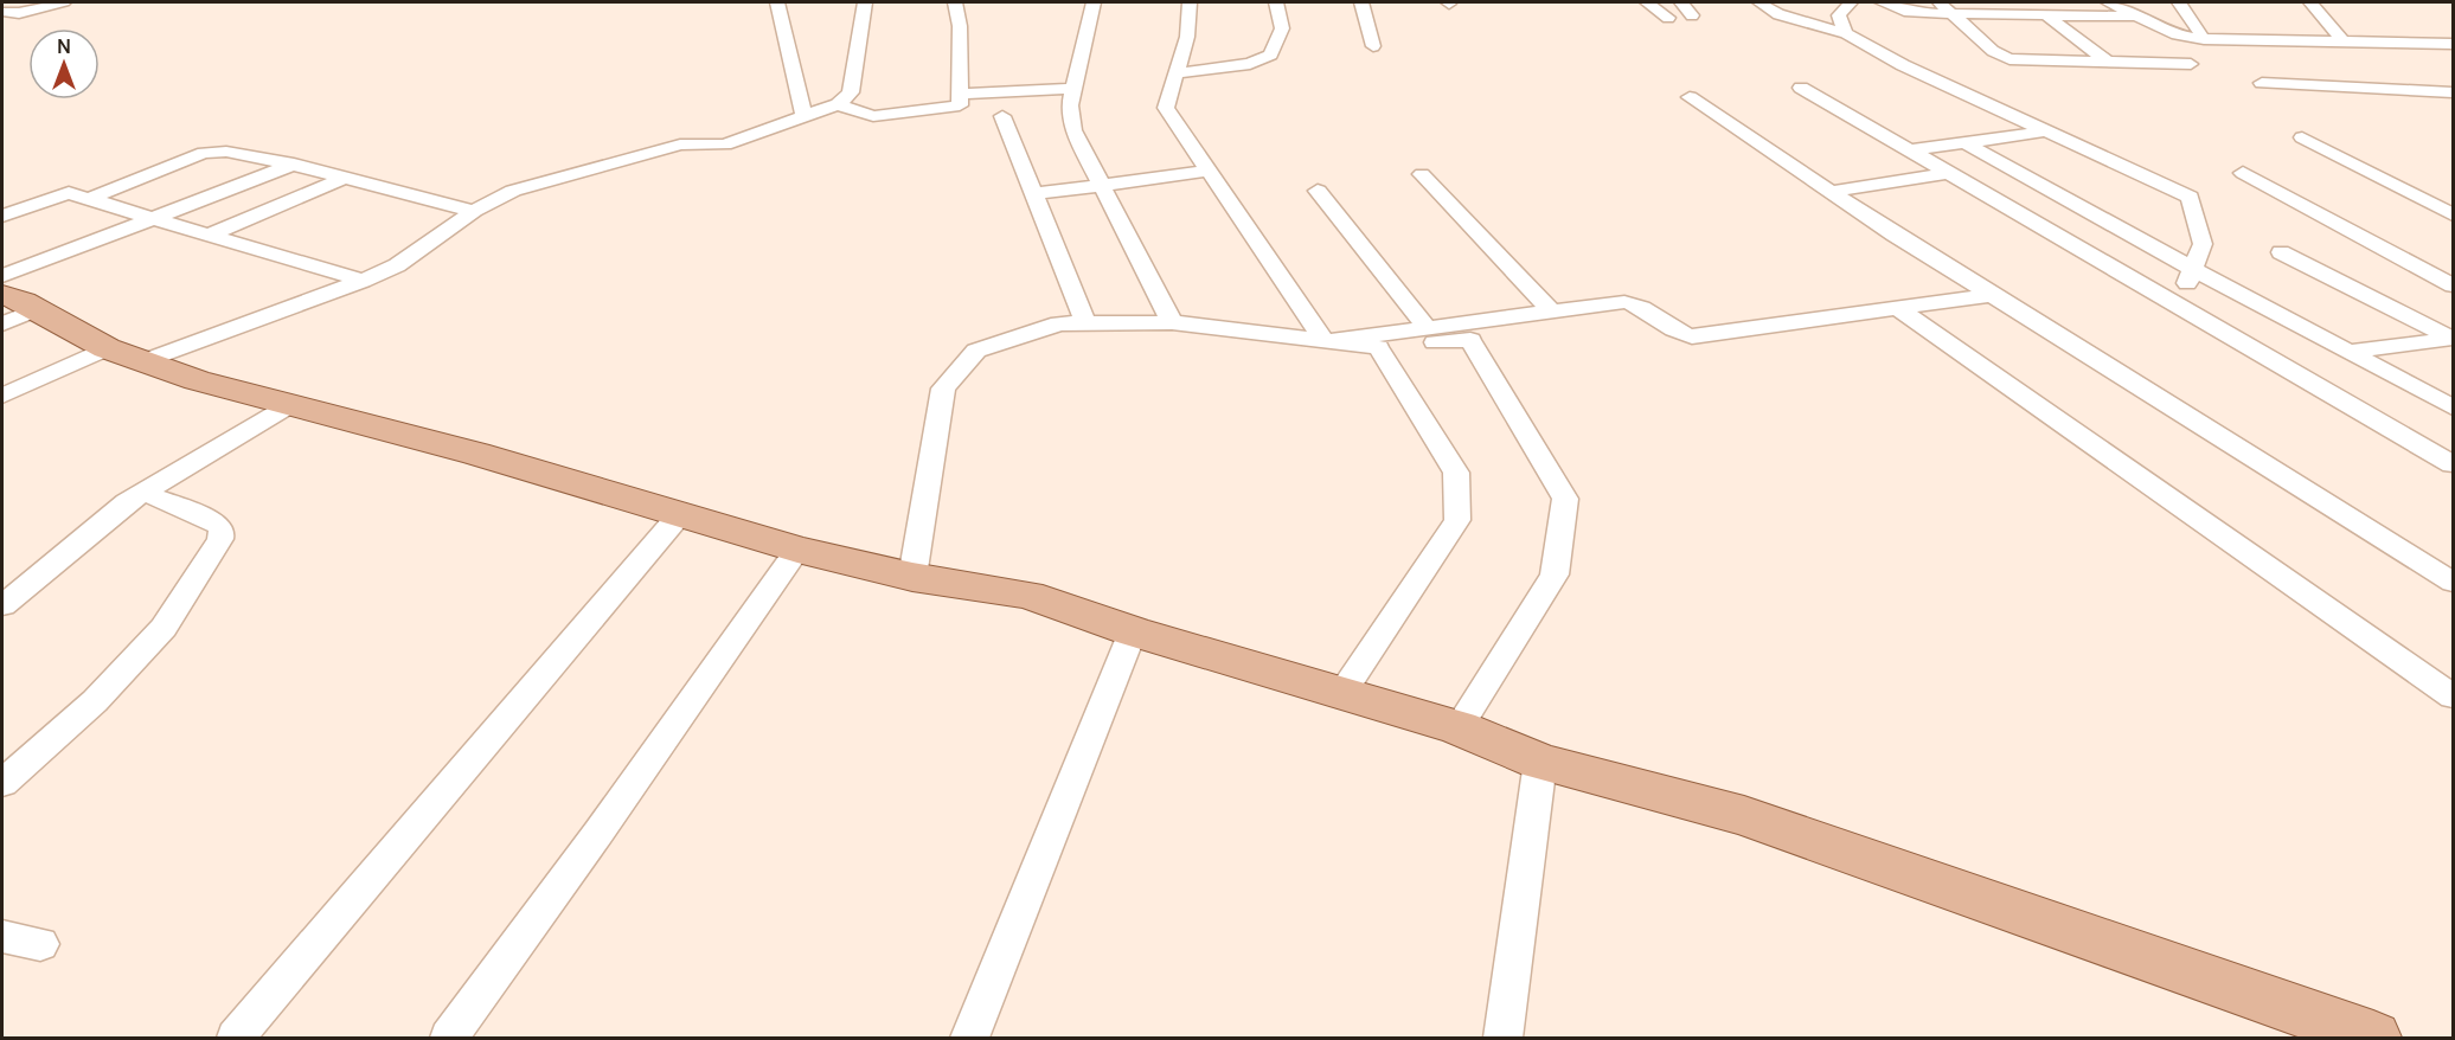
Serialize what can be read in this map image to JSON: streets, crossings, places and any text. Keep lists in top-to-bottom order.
{
  "north": "top"
}
